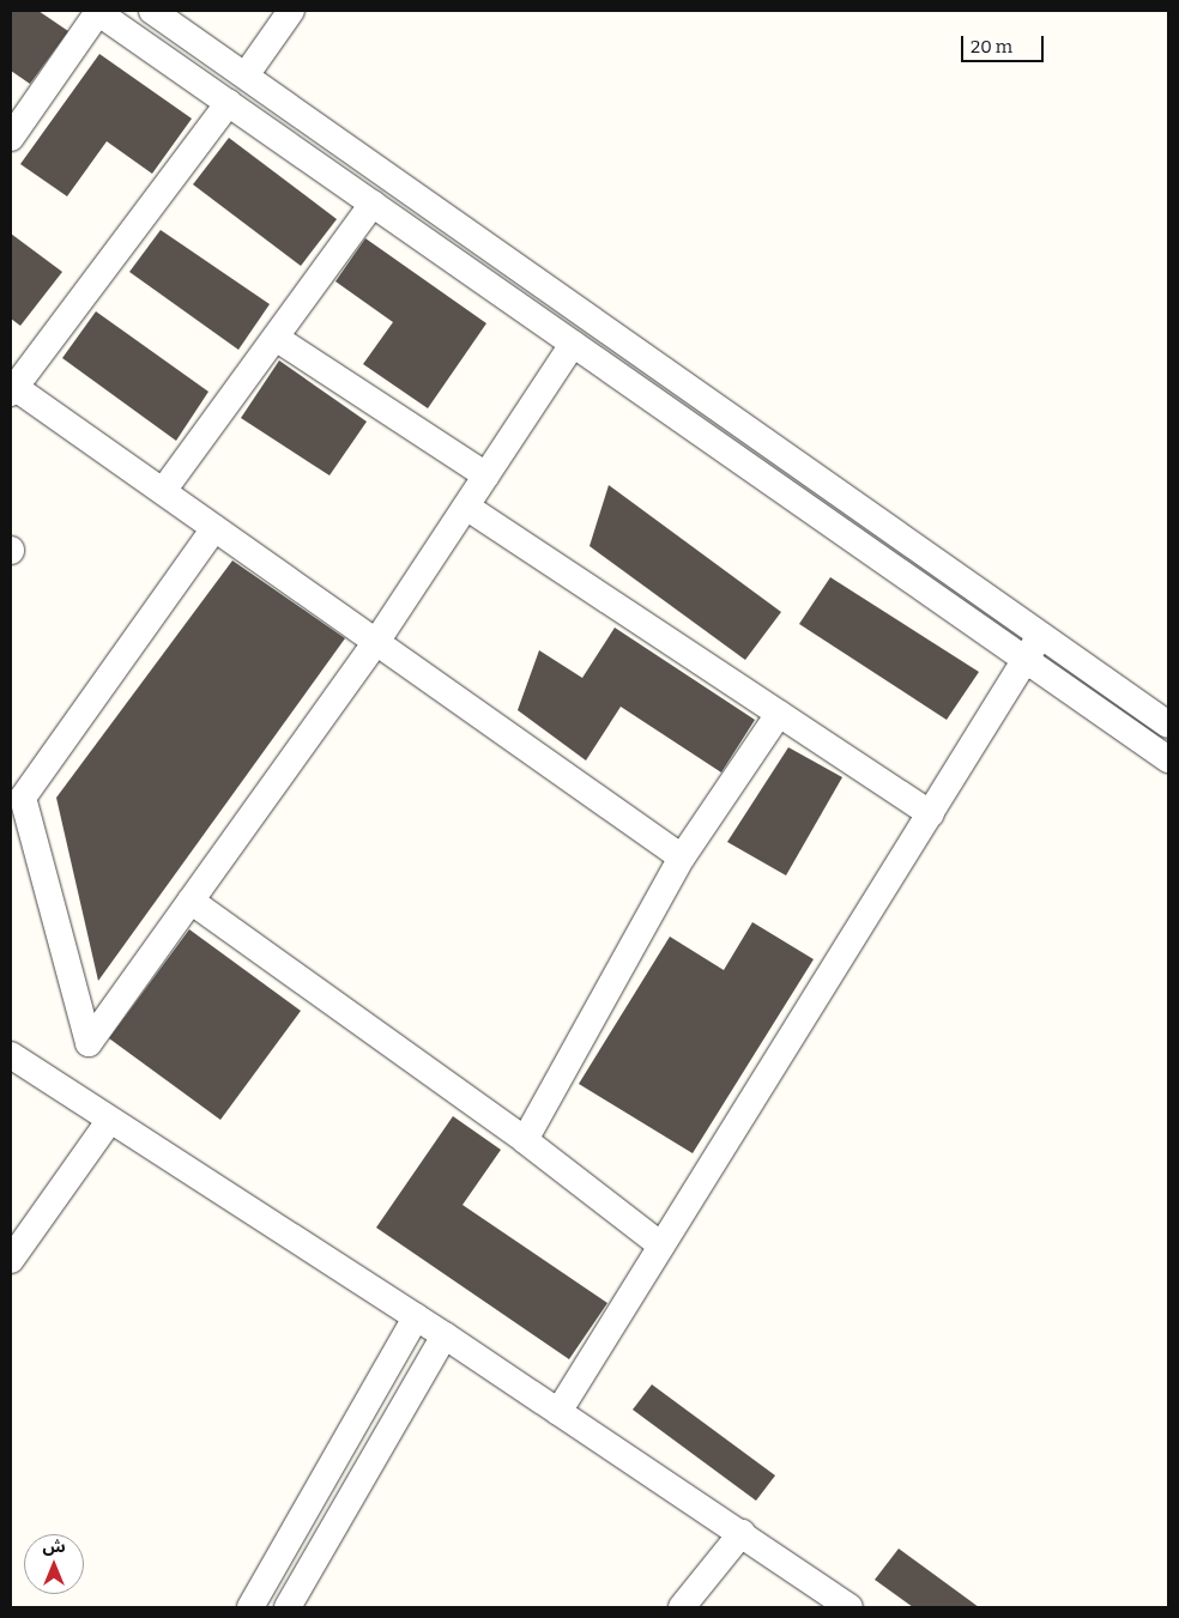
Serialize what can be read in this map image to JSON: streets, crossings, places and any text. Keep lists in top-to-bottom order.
{
  "scale_bar": "20 m",
  "north": "top"
}
